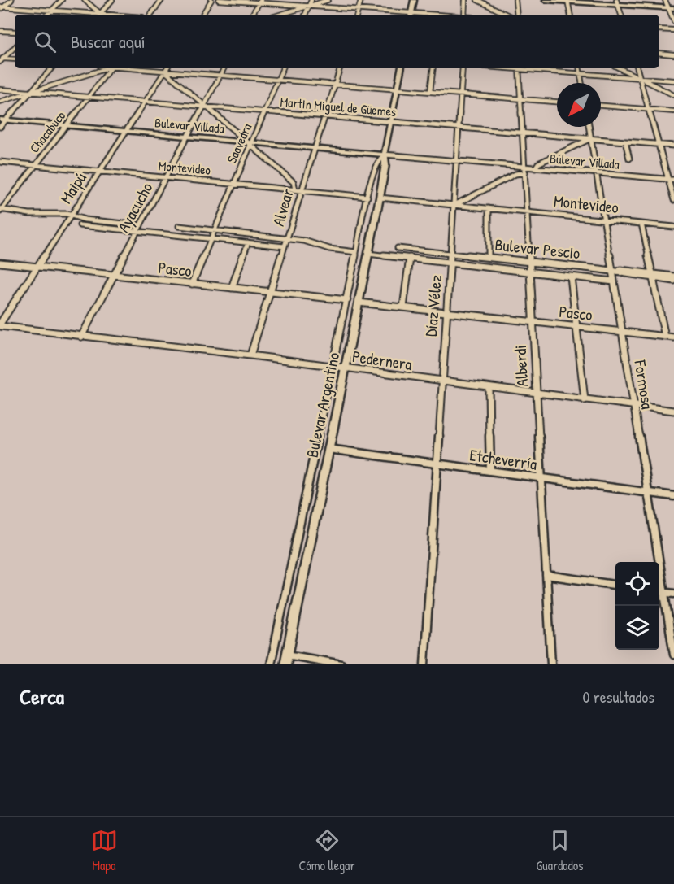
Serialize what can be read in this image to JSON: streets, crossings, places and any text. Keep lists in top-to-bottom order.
{
  "streets": {
    "main road": ["Bulevar Villada", "Bulevar Argentino"],
    "street": [
      "Martin Miguel de Güemes",
      "Chacabuco",
      "Saavedra",
      "Montevideo",
      "Maipú",
      "Ayacucho",
      "Alvear",
      "Bulevar Pescio",
      "Pasco",
      "Díaz Vélez",
      "Pedernera",
      "Alberdi",
      "Formosa",
      "Etcheverría"
    ]
  },
  "crossings": [
    ["Martin Miguel de Güemes", "Chacabuco"],
    ["Martin Miguel de Güemes", "Saavedra"],
    ["Martin Miguel de Güemes", "Maipú"],
    ["Martin Miguel de Güemes", "Ayacucho"],
    ["Martin Miguel de Güemes", "Alvear"],
    ["Martin Miguel de Güemes", "Díaz Vélez"],
    ["Martin Miguel de Güemes", "Alberdi"],
    ["Martin Miguel de Güemes", "Formosa"],
    ["Martin Miguel de Güemes", "Bulevar Argentino"],
    ["Bulevar Villada", "Chacabuco"],
    ["Bulevar Villada", "Saavedra"],
    ["Bulevar Villada", "Maipú"],
    ["Bulevar Villada", "Ayacucho"],
    ["Bulevar Villada", "Alvear"],
    ["Bulevar Villada", "Díaz Vélez"],
    ["Bulevar Villada", "Alberdi"],
    ["Bulevar Villada", "Formosa"],
    ["Bulevar Villada", "Bulevar Argentino"],
    ["Chacabuco", "Montevideo"],
    ["Saavedra", "Montevideo"],
    ["Saavedra", "Pasco"],
    ["Montevideo", "Maipú"],
    ["Montevideo", "Ayacucho"],
    ["Montevideo", "Alvear"],
    ["Montevideo", "Díaz Vélez"],
    ["Montevideo", "Alberdi"],
    ["Montevideo", "Formosa"],
    ["Montevideo", "Bulevar Argentino"],
    ["Maipú", "Pasco"],
    ["Maipú", "Pedernera"],
    ["Ayacucho", "Pasco"],
    ["Ayacucho", "Pedernera"],
    ["Alvear", "Pasco"],
    ["Alvear", "Pedernera"],
    ["Bulevar Pescio", "Díaz Vélez"],
    ["Bulevar Pescio", "Alberdi"],
    ["Bulevar Pescio", "Formosa"],
    ["Bulevar Pescio", "Bulevar Argentino"],
    ["Pasco", "Díaz Vélez"],
    ["Pasco", "Alberdi"],
    ["Pasco", "Formosa"],
    ["Pasco", "Bulevar Argentino"],
    ["Díaz Vélez", "Pedernera"],
    ["Díaz Vélez", "Etcheverría"],
    ["Pedernera", "Alberdi"],
    ["Pedernera", "Formosa"],
    ["Pedernera", "Bulevar Argentino"],
    ["Alberdi", "Etcheverría"],
    ["Formosa", "Etcheverría"],
    ["Bulevar Argentino", "Etcheverría"]
  ],
  "north": "bottom left",
  "page": {
    "search": "Buscar aquí",
    "heading": ["Cerca", "0 resultados"],
    "nav": ["Mapa", "Cómo llegar", "Guardados"]
  }
}
